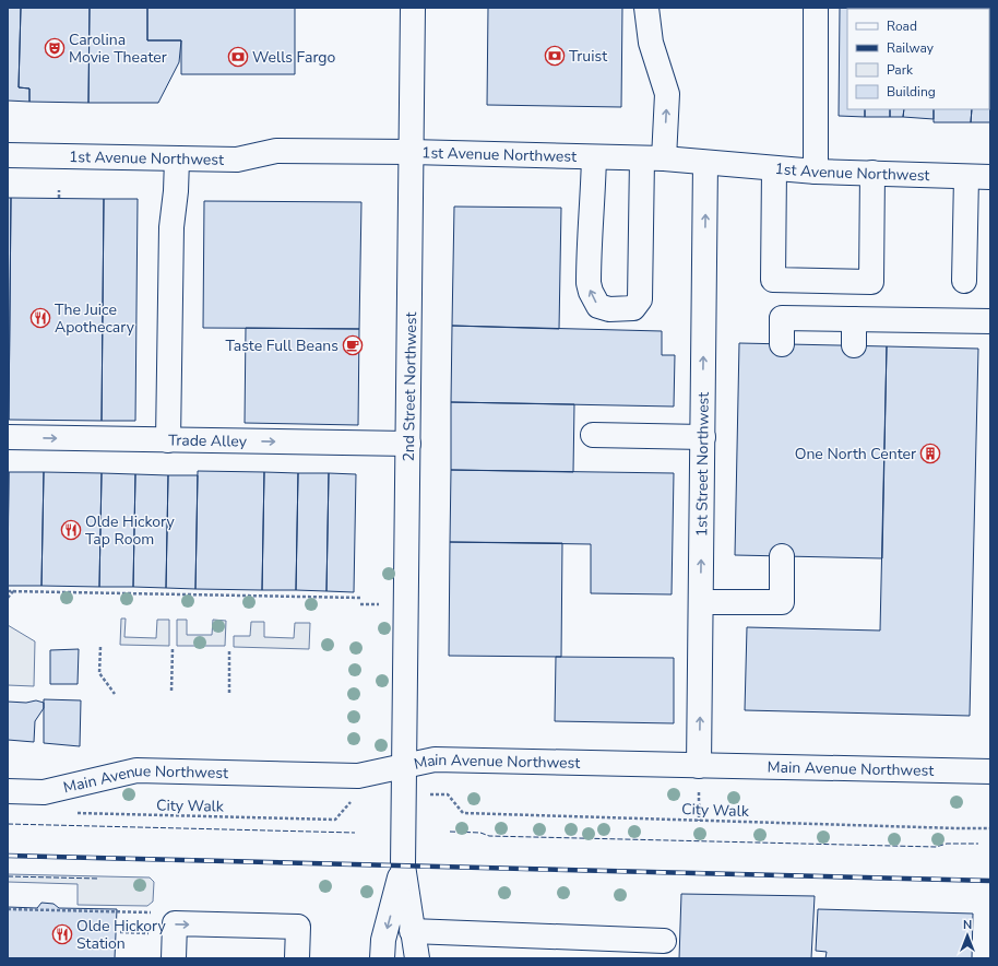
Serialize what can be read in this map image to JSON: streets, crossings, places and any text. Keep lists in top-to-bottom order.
{
  "streets": {
    "street": [
      "1st Avenue Northwest",
      "2nd Street Northwest",
      "Trade Alley",
      "1st Street Northwest",
      "Main Avenue Northwest"
    ],
    "path": ["City Walk"]
  },
  "crossings": [
    ["1st Avenue Northwest", "2nd Street Northwest"],
    ["1st Avenue Northwest", "1st Street Northwest"],
    ["2nd Street Northwest", "Trade Alley"],
    ["2nd Street Northwest", "Main Avenue Northwest"],
    ["1st Street Northwest", "Main Avenue Northwest"]
  ],
  "one_way": ["Trade Alley", "1st Street Northwest"],
  "places": {
    "theatre": ["Carolina Movie Theater"],
    "bank": ["Truist", "Wells Fargo"],
    "restaurant": ["The Juice Apothecary", "Olde Hickory Tap Room", "Olde Hickory Station"],
    "cafe": ["Taste Full Beans"],
    "building": ["One North Center"]
  },
  "legend": [
    "Road",
    "Railway",
    "Park",
    "Building"
  ],
  "north": "top"
}
